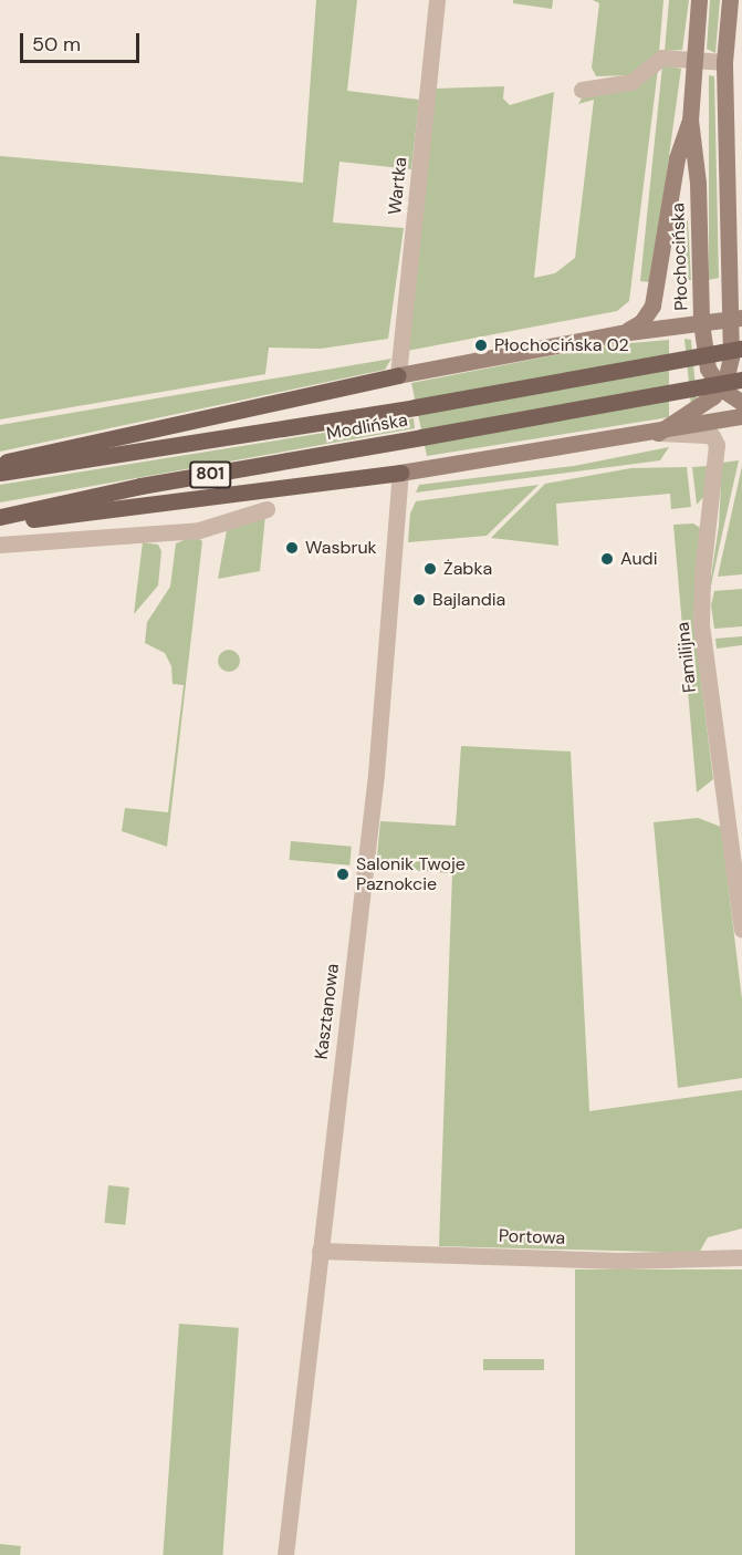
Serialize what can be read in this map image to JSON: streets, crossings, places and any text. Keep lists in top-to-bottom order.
{
  "streets": {
    "main road": ["Płochocińska", "Modlińska", "801"],
    "street": [
      "Wartka",
      "Familijna",
      "Kasztanowa",
      "Portowa"
    ]
  },
  "crossings": [
    ["Kasztanowa", "Portowa"]
  ],
  "places": [
    "Płochocińska 02",
    "Wasbruk",
    "Audi",
    "Żabka",
    "Bajlandia",
    "Salonik Twoje Paznokcie"
  ],
  "scale_bar": "50 m"
}
